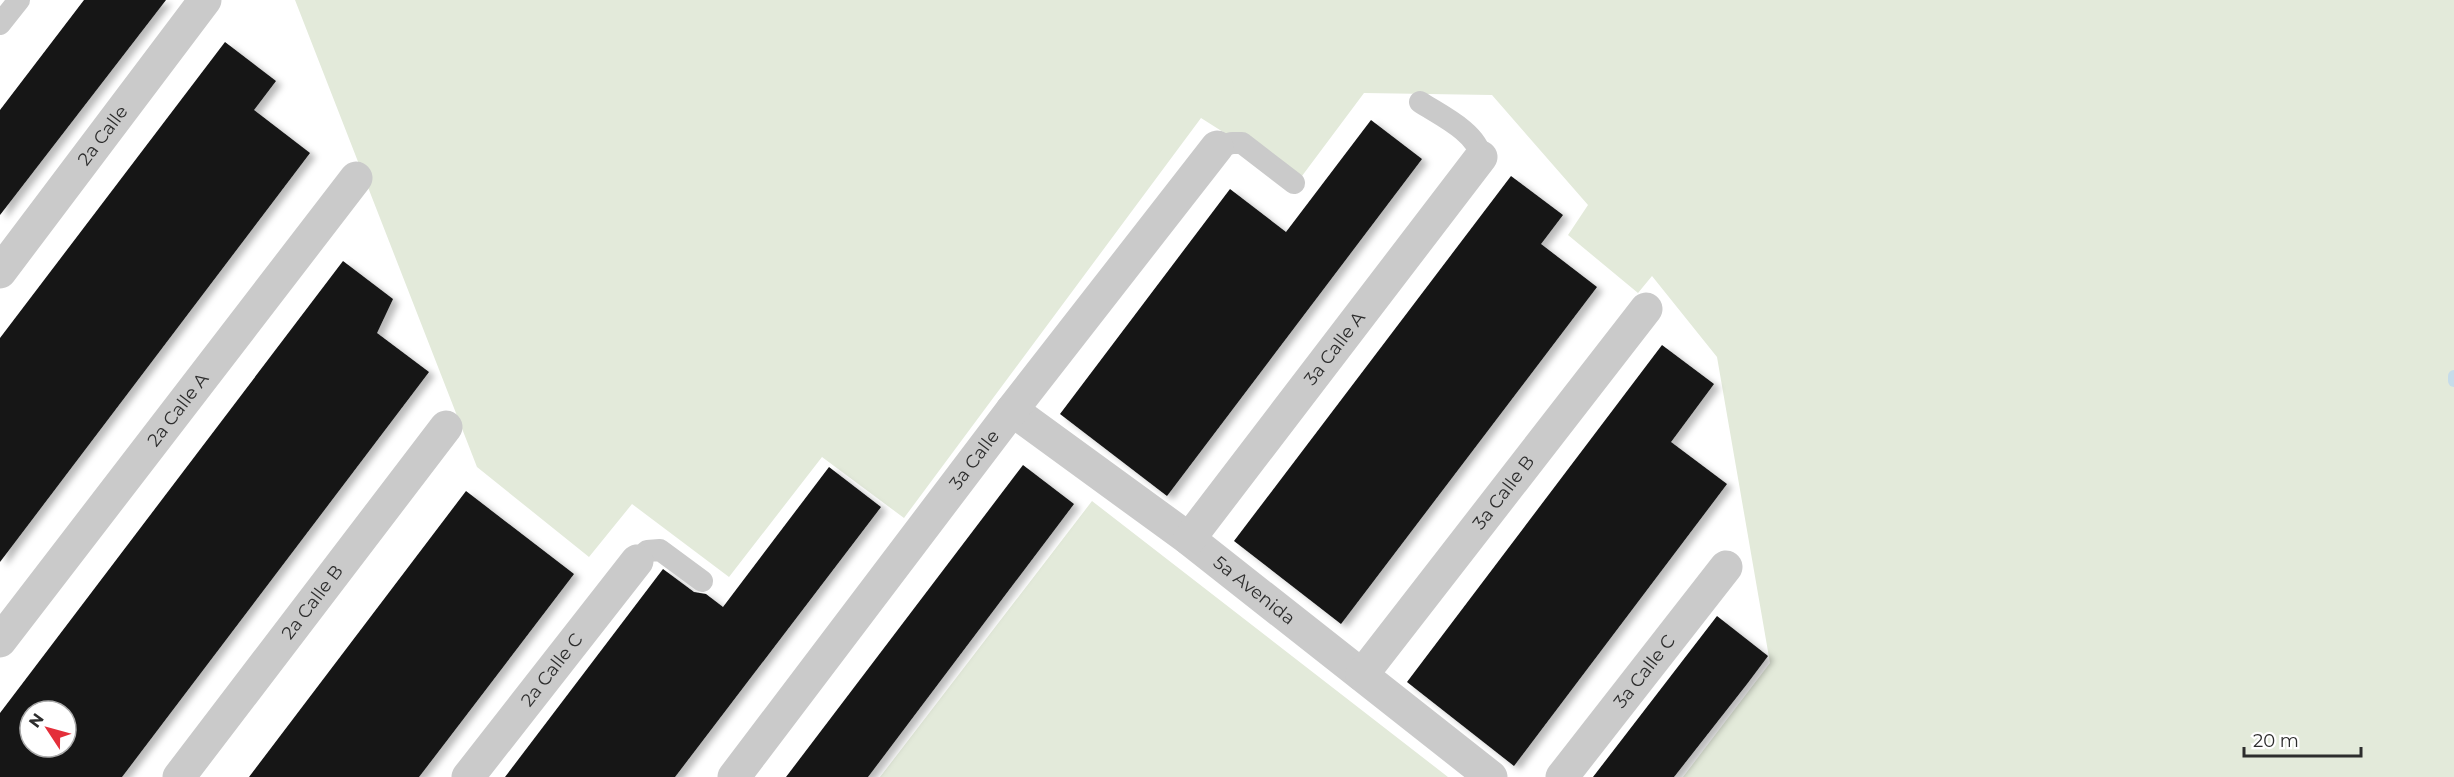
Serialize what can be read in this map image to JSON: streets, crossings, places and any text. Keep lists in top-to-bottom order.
{
  "streets": {
    "street": [
      "2a Calle",
      "3a Calle A",
      "2a Calle A",
      "3a Calle",
      "3a Calle B",
      "5a Avenida",
      "2a Calle B",
      "2a Calle C",
      "3a Calle C"
    ]
  },
  "crossings": [
    ["3a Calle A", "5a Avenida"],
    ["3a Calle", "5a Avenida"],
    ["3a Calle B", "5a Avenida"]
  ],
  "scale_bar": "20 m",
  "north": "top left"
}
